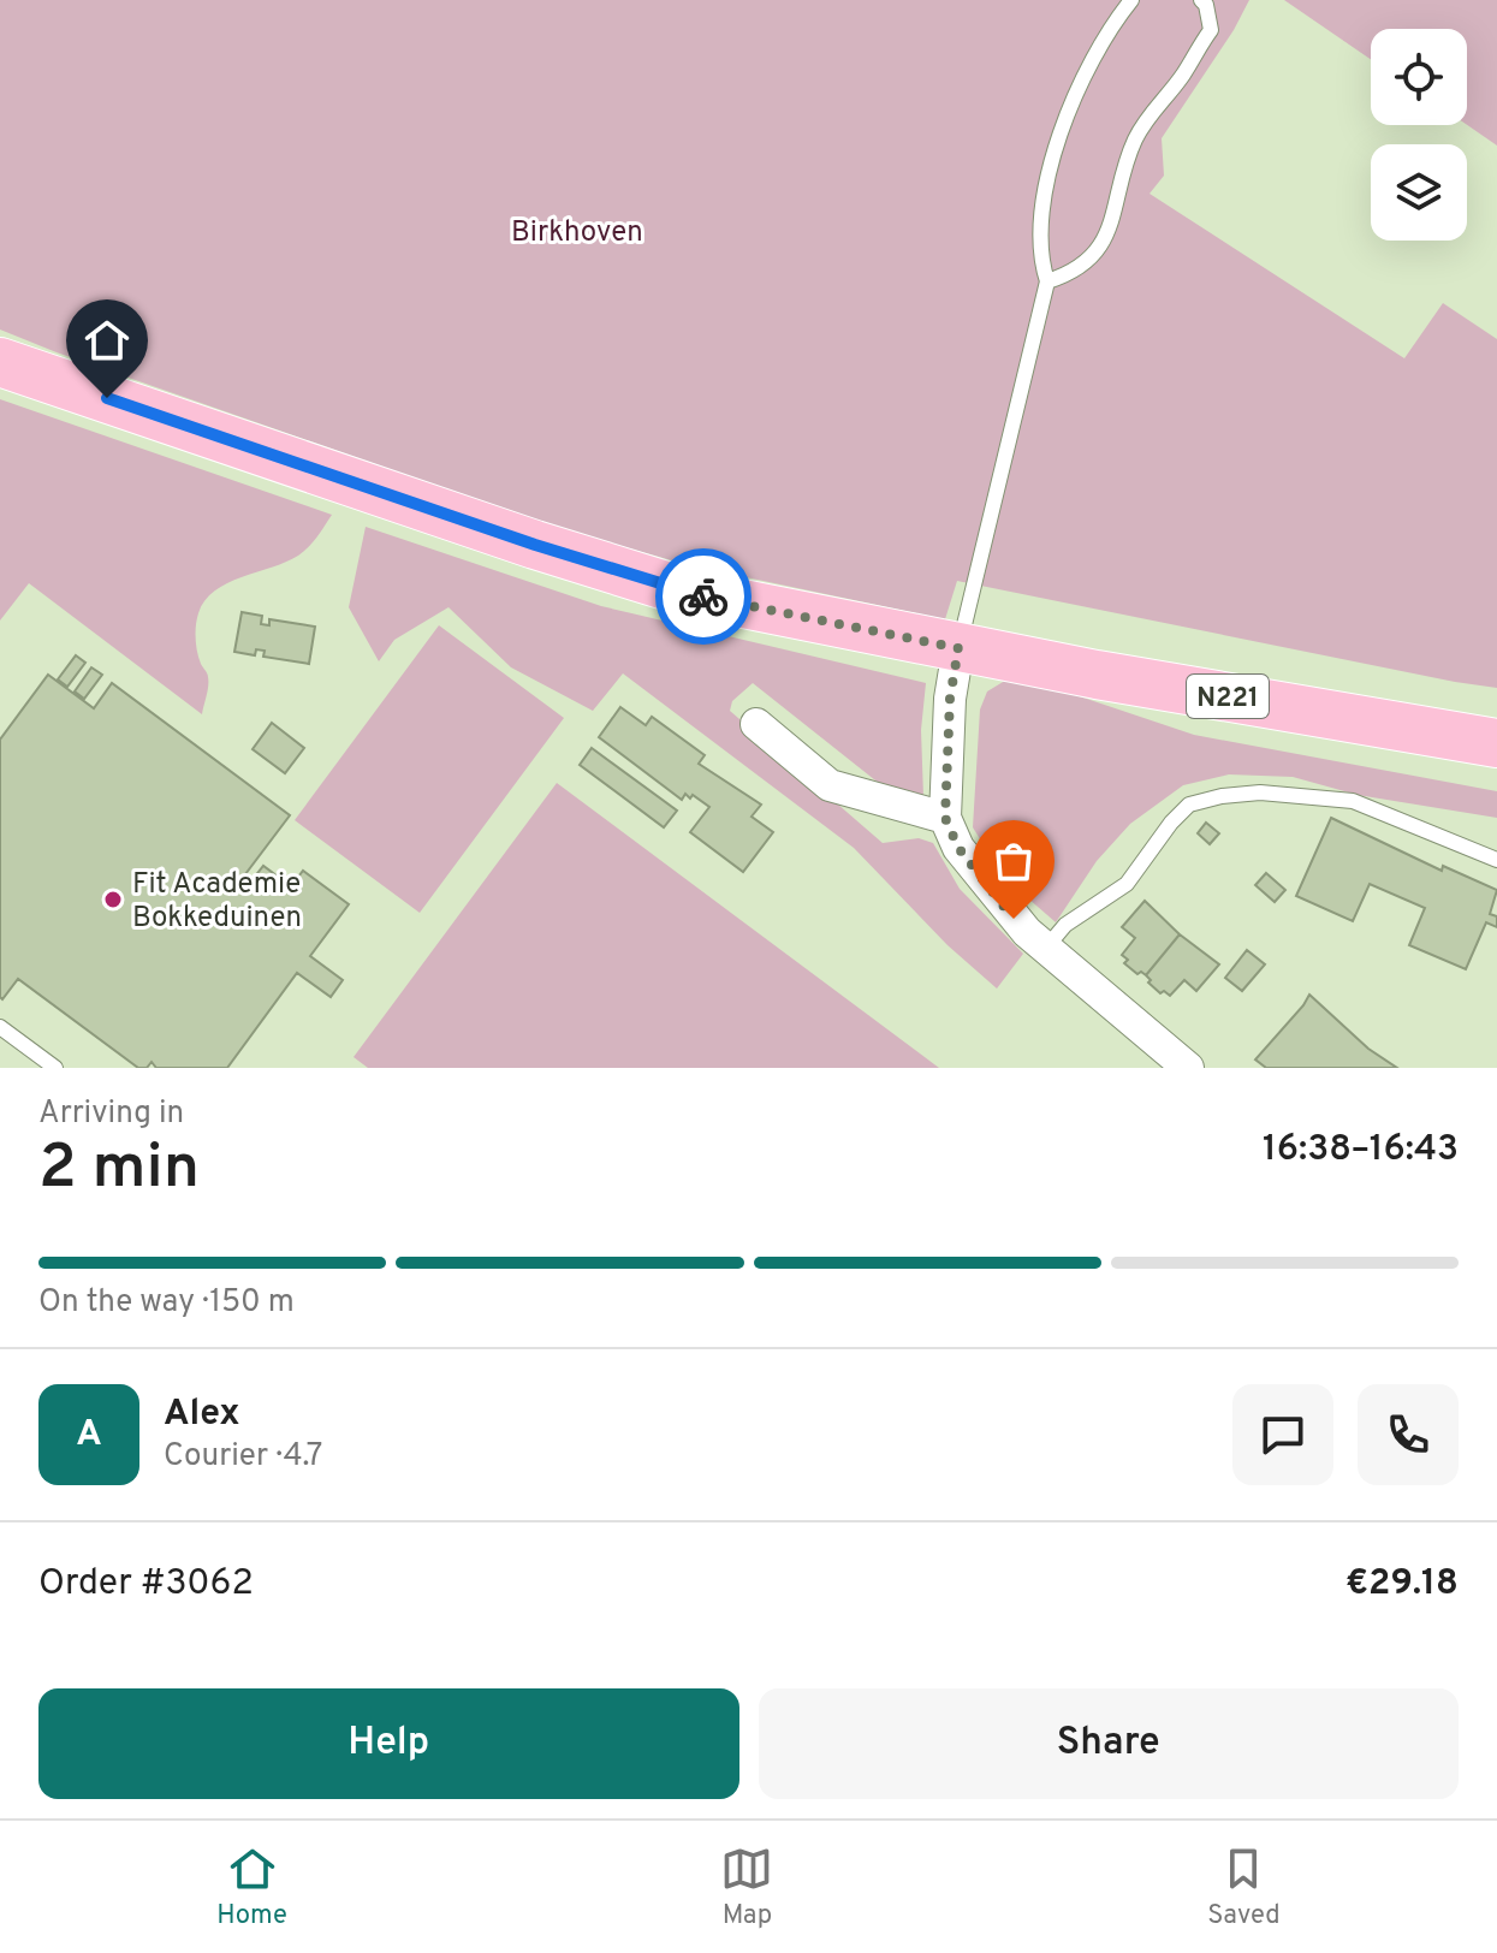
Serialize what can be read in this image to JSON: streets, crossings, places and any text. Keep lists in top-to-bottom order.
{
  "streets": {
    "main road": ["N221"]
  },
  "parks": ["Birkhoven"],
  "places": ["Fit Academie Bokkeduinen"],
  "page": {
    "heading": ["2 min", "Arriving in", "16:38–16:43"],
    "panel": [
      "Alex",
      "Courier · 4.7",
      "Order #3062",
      "€29.18"
    ],
    "bar": "On the way · 150 m",
    "round": "A",
    "buttons": ["Help", "Share"],
    "tabs": ["Home", "Map", "Saved"]
  }
}
